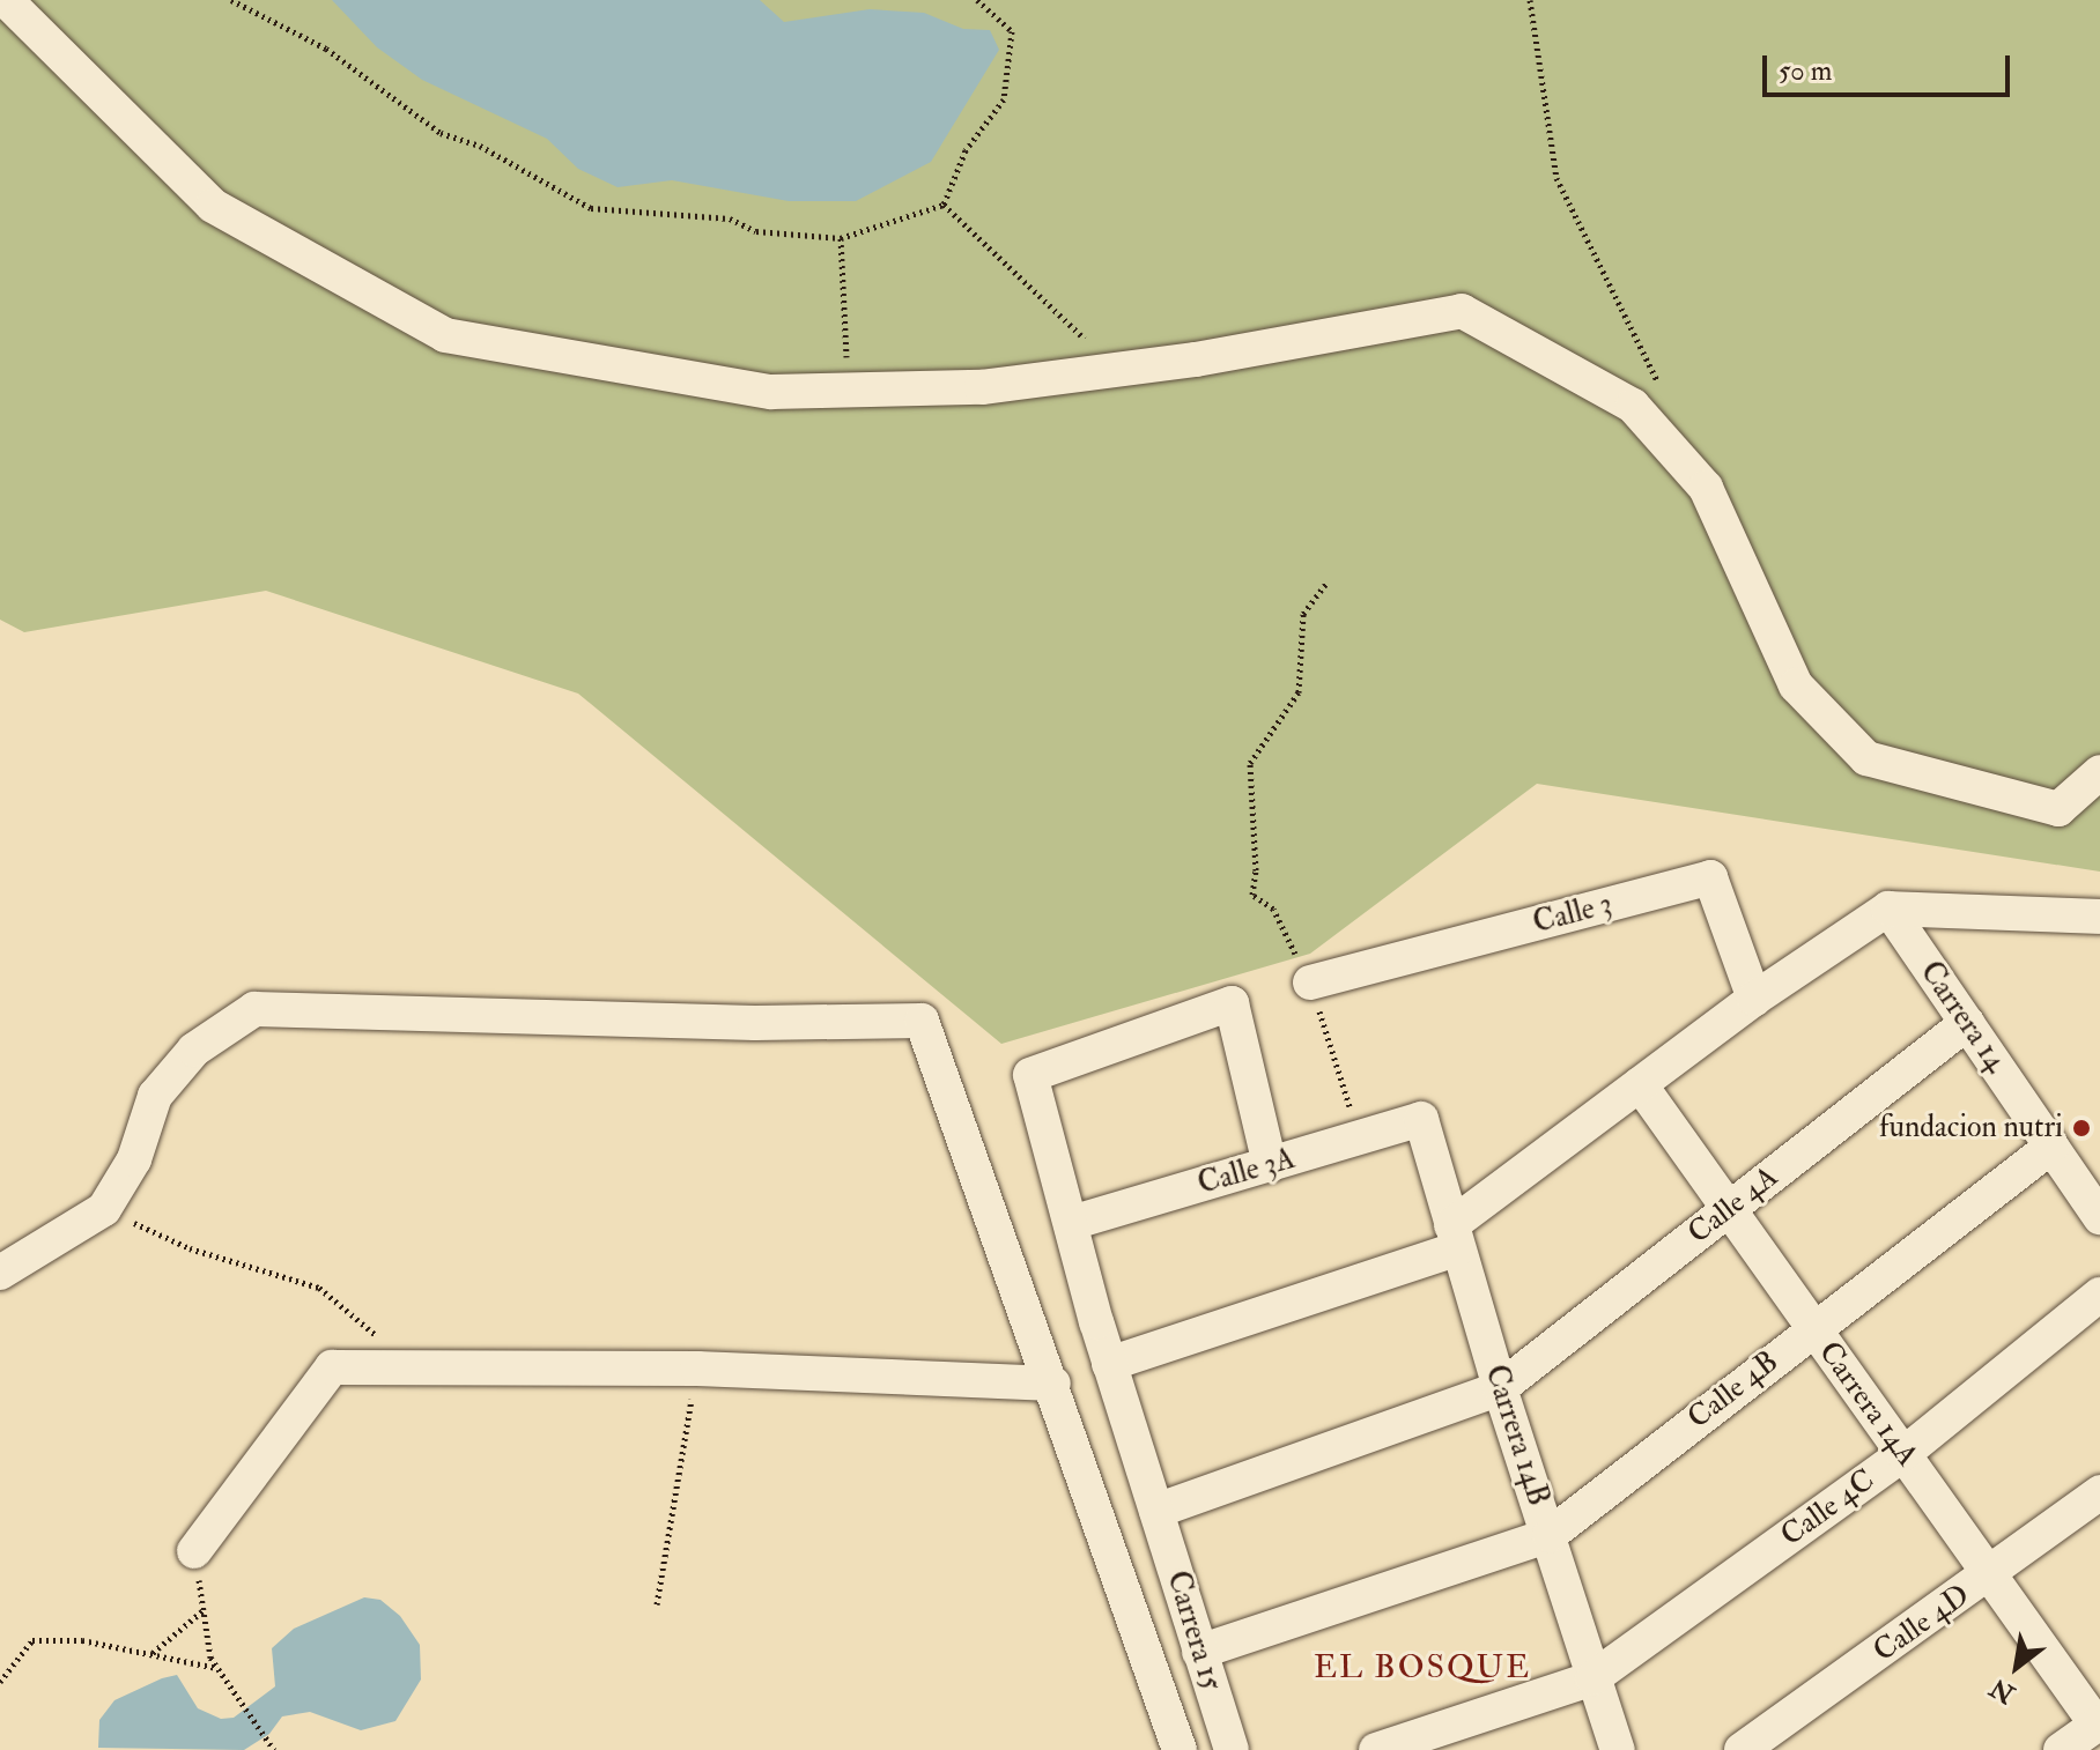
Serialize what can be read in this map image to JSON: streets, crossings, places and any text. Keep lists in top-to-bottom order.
{
  "streets": {
    "street": [
      "Calle 3",
      "Carrera 14",
      "Calle 3A",
      "Calle 4A",
      "Calle 4B",
      "Carrera 14A",
      "Carrera 14B",
      "Calle 4C",
      "Calle 4D",
      "Carrera 15"
    ]
  },
  "crossings": [
    ["Carrera 14", "Calle 4A"],
    ["Carrera 14", "Calle 4B"],
    ["Calle 3A", "Carrera 14B"],
    ["Calle 3A", "Carrera 15"],
    ["Calle 4A", "Carrera 14A"],
    ["Calle 4A", "Carrera 14B"],
    ["Calle 4A", "Carrera 15"],
    ["Calle 4B", "Carrera 14A"],
    ["Calle 4B", "Carrera 14B"],
    ["Calle 4B", "Carrera 15"],
    ["Carrera 14A", "Calle 4C"],
    ["Carrera 14A", "Calle 4D"],
    ["Carrera 14B", "Calle 4C"]
  ],
  "districts": ["EL BOSQUE"],
  "places": ["fundacion nutri"],
  "scale_bar": "50 m",
  "north": "bottom left"
}
